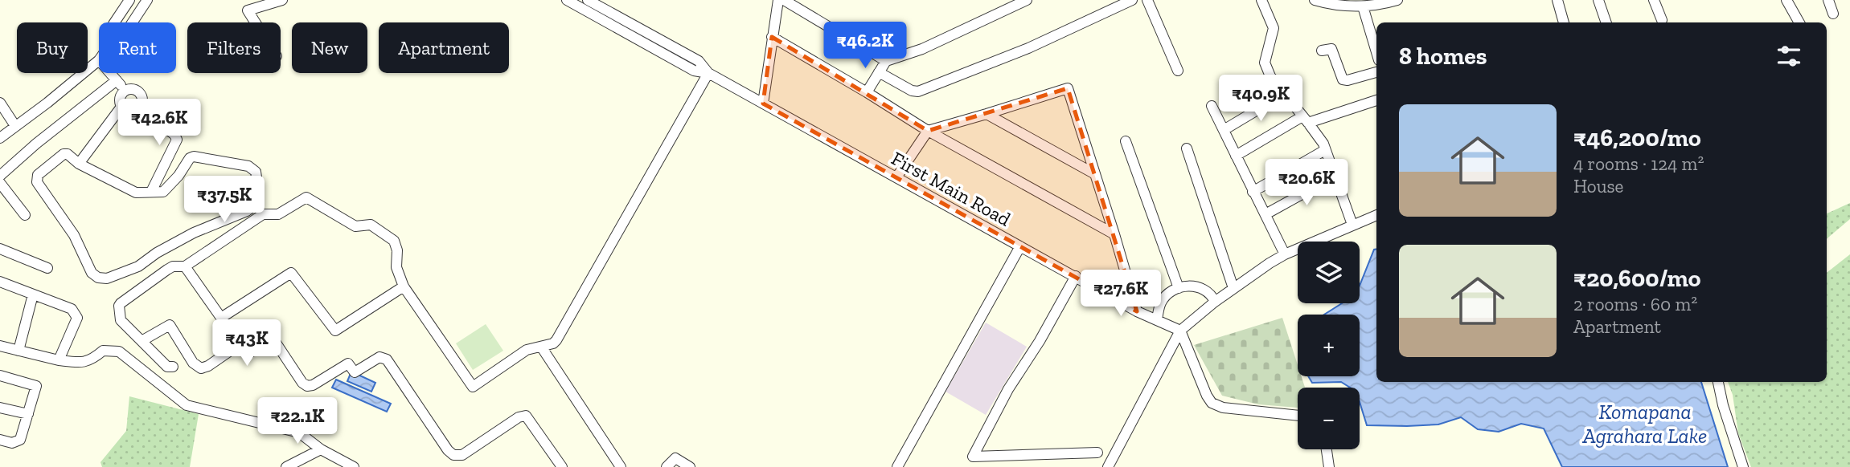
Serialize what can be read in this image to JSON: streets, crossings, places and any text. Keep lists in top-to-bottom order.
{
  "streets": {
    "street": ["First Main Road"]
  },
  "water": ["Komapana Agrahara Lake"],
  "page": {
    "price": [
      "₹46.2K",
      "₹40.9K",
      "₹42.6K",
      "₹20.6K",
      "₹37.5K",
      "₹27.6K",
      "₹43K",
      "₹22.1K"
    ],
    "chip": [
      "Buy",
      "Rent",
      "Filters",
      "New",
      "Apartment"
    ],
    "heading": "8 homes",
    "list": [
      {
        "name": "₹46,200/mo",
        "note": "4 rooms · 124 m² · House"
      },
      {
        "name": "₹20,600/mo",
        "note": "2 rooms · 60 m² · Apartment"
      }
    ],
    "map_buttons": ["+", "−"]
  }
}
